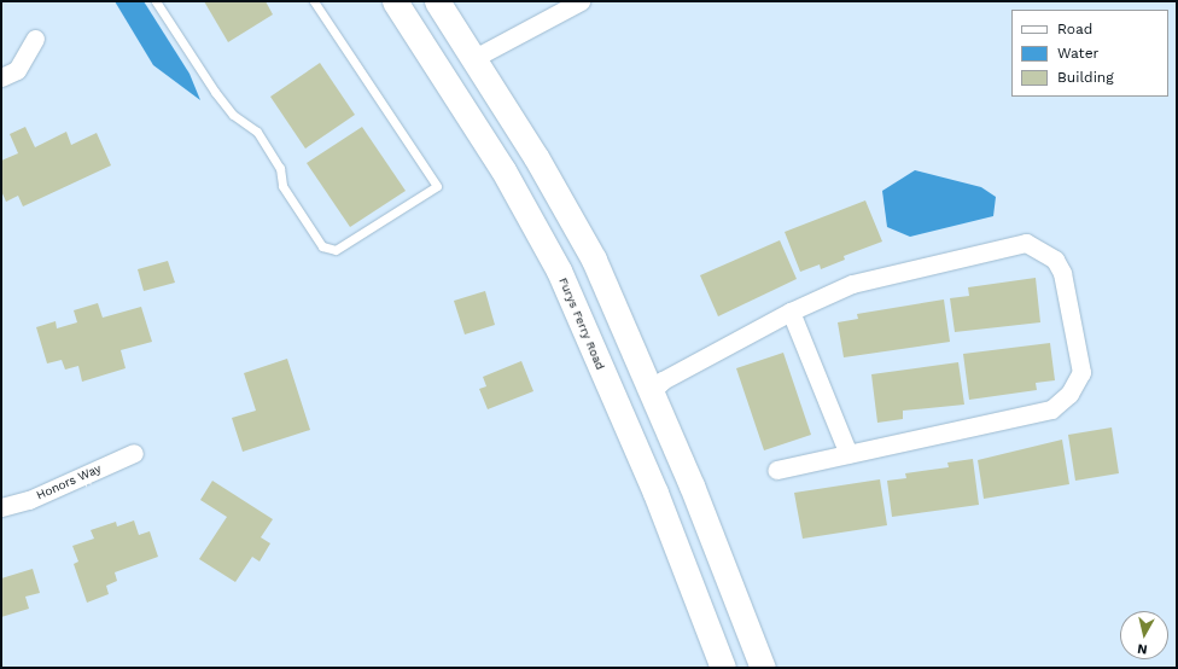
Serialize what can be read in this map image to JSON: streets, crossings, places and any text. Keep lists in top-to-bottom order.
{
  "streets": {
    "main road": ["Furys Ferry Road"],
    "street": ["Honors Way"]
  },
  "legend": ["Road", "Water", "Building"],
  "north": "bottom"
}
